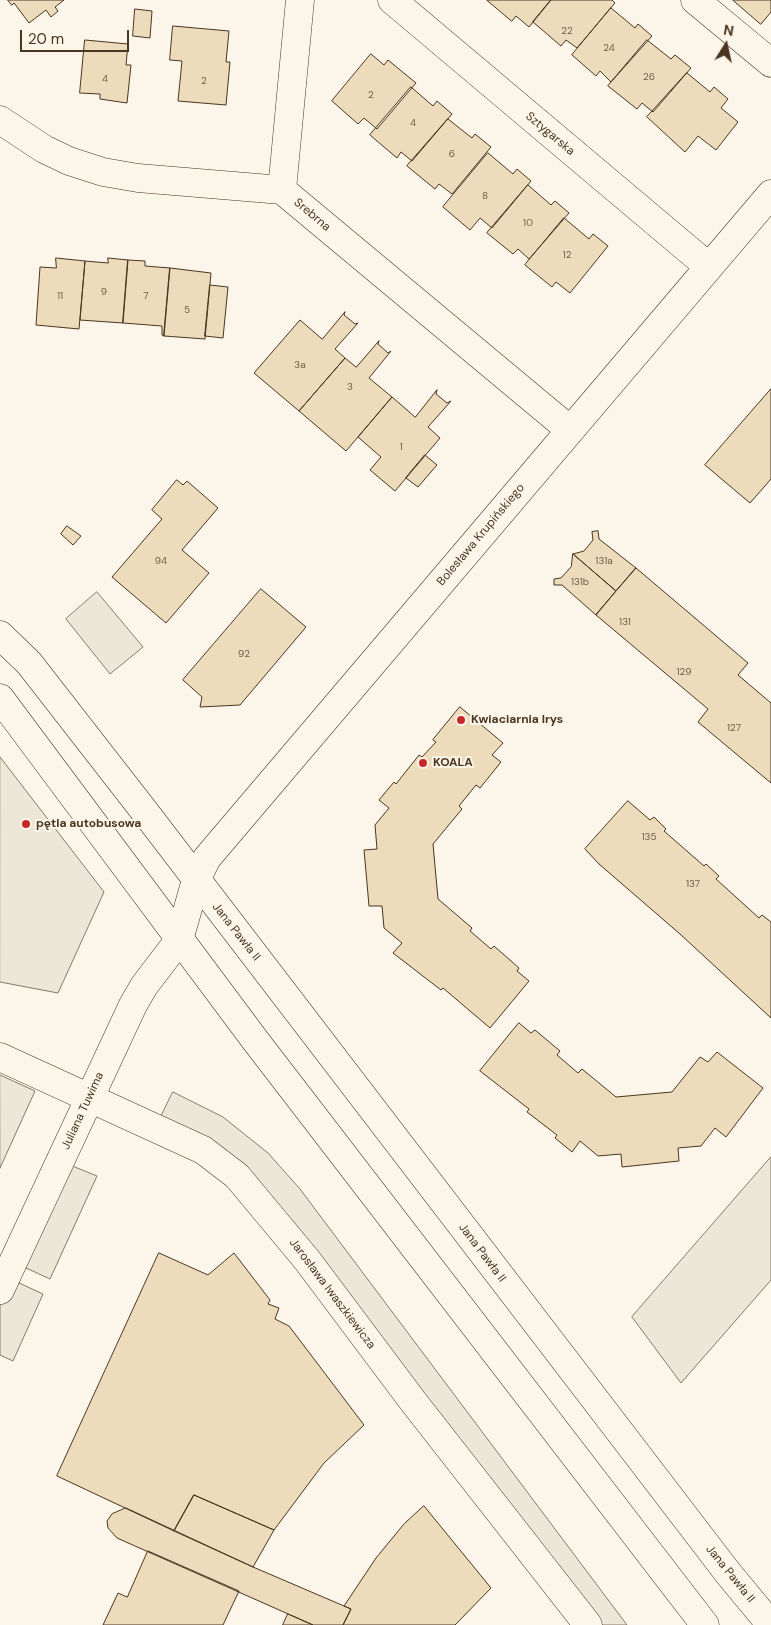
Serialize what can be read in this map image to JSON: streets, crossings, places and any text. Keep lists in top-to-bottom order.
{
  "streets": {
    "street": [
      "Sztygarska",
      "Srebrna",
      "Bolesława Krupińskiego",
      "Jana Pawła II",
      "Juliana Tuwima",
      "Jarosława Iwaszkiewicza"
    ]
  },
  "crossings": [
    ["Sztygarska", "Bolesława Krupińskiego"],
    ["Srebrna", "Bolesława Krupińskiego"],
    ["Bolesława Krupińskiego", "Jana Pawła II"],
    ["Juliana Tuwima", "Jarosława Iwaszkiewicza"]
  ],
  "places": ["Kwiaciarnia Irys", "KOALA", "pętla autobusowa"],
  "house_numbers": [
    "22",
    "24",
    "26",
    "4",
    "2",
    "2",
    "4",
    "6",
    "8",
    "10",
    "12",
    "9",
    "11",
    "7",
    "5",
    "3a",
    "3",
    "1",
    "94",
    "131a",
    "131b",
    "131",
    "92",
    "129",
    "127",
    "135",
    "137"
  ],
  "scale_bar": "20 m",
  "north": "top"
}
